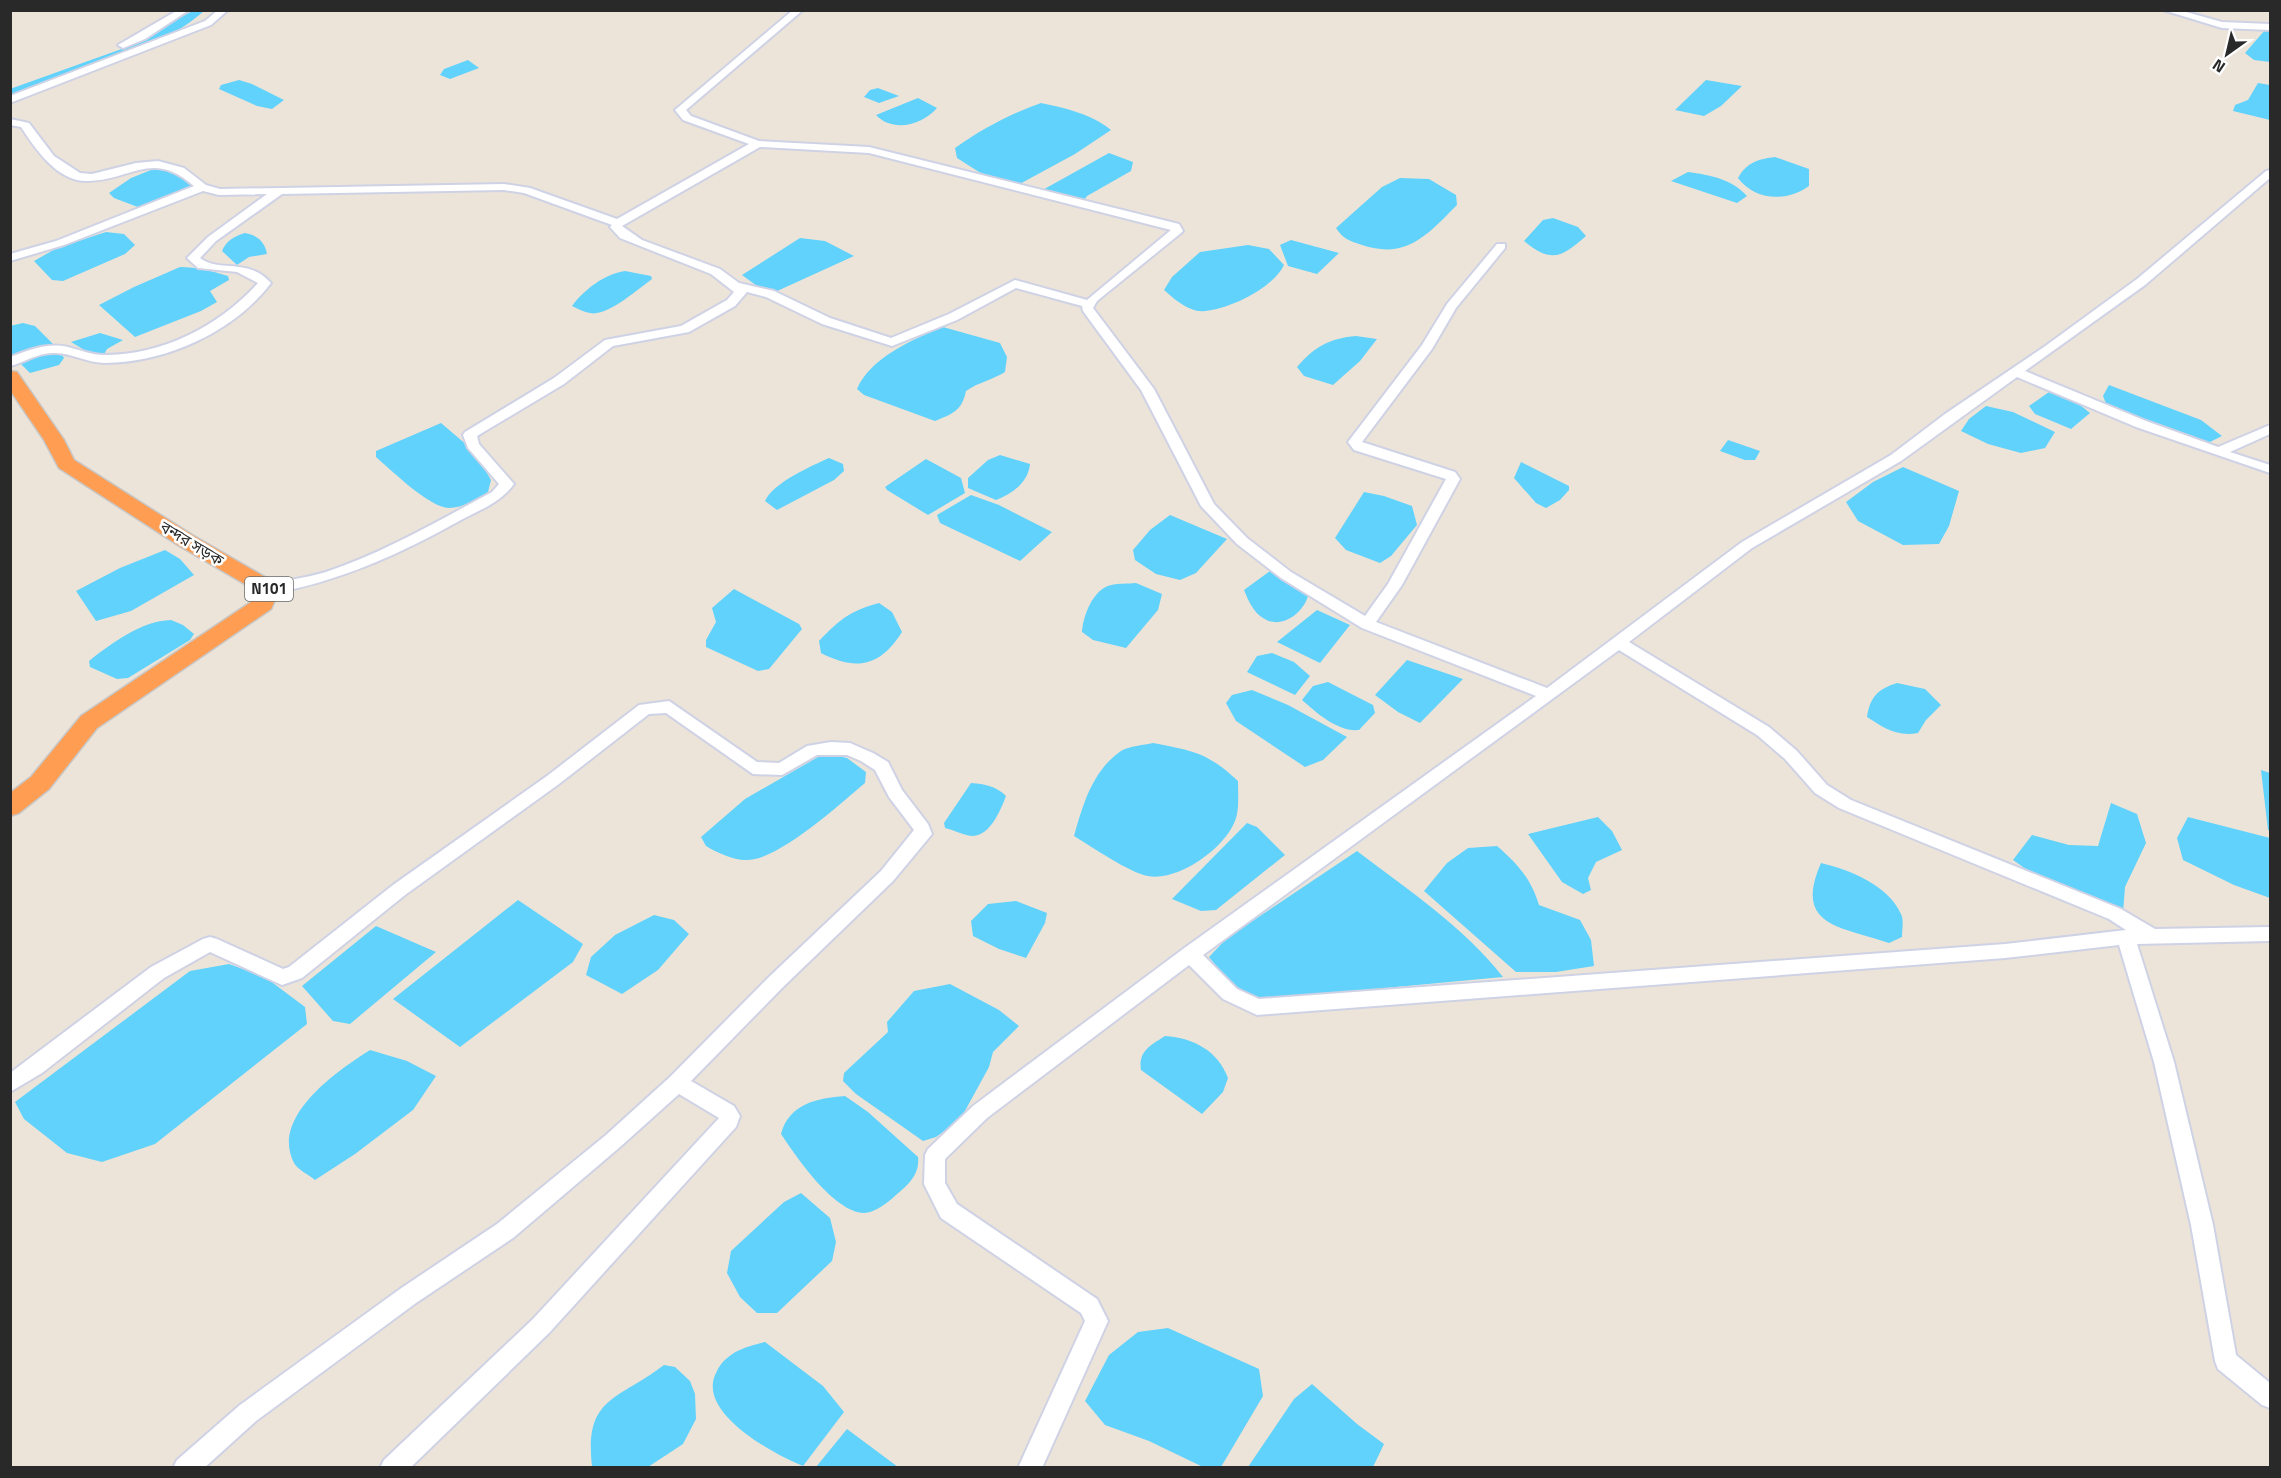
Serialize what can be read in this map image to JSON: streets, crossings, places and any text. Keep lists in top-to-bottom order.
{
  "streets": {
    "highway": ["বন্দর সড়ক", "N101"]
  },
  "crossings": [
    ["বন্দর সড়ক", "N101"]
  ],
  "north": "bottom left"
}
